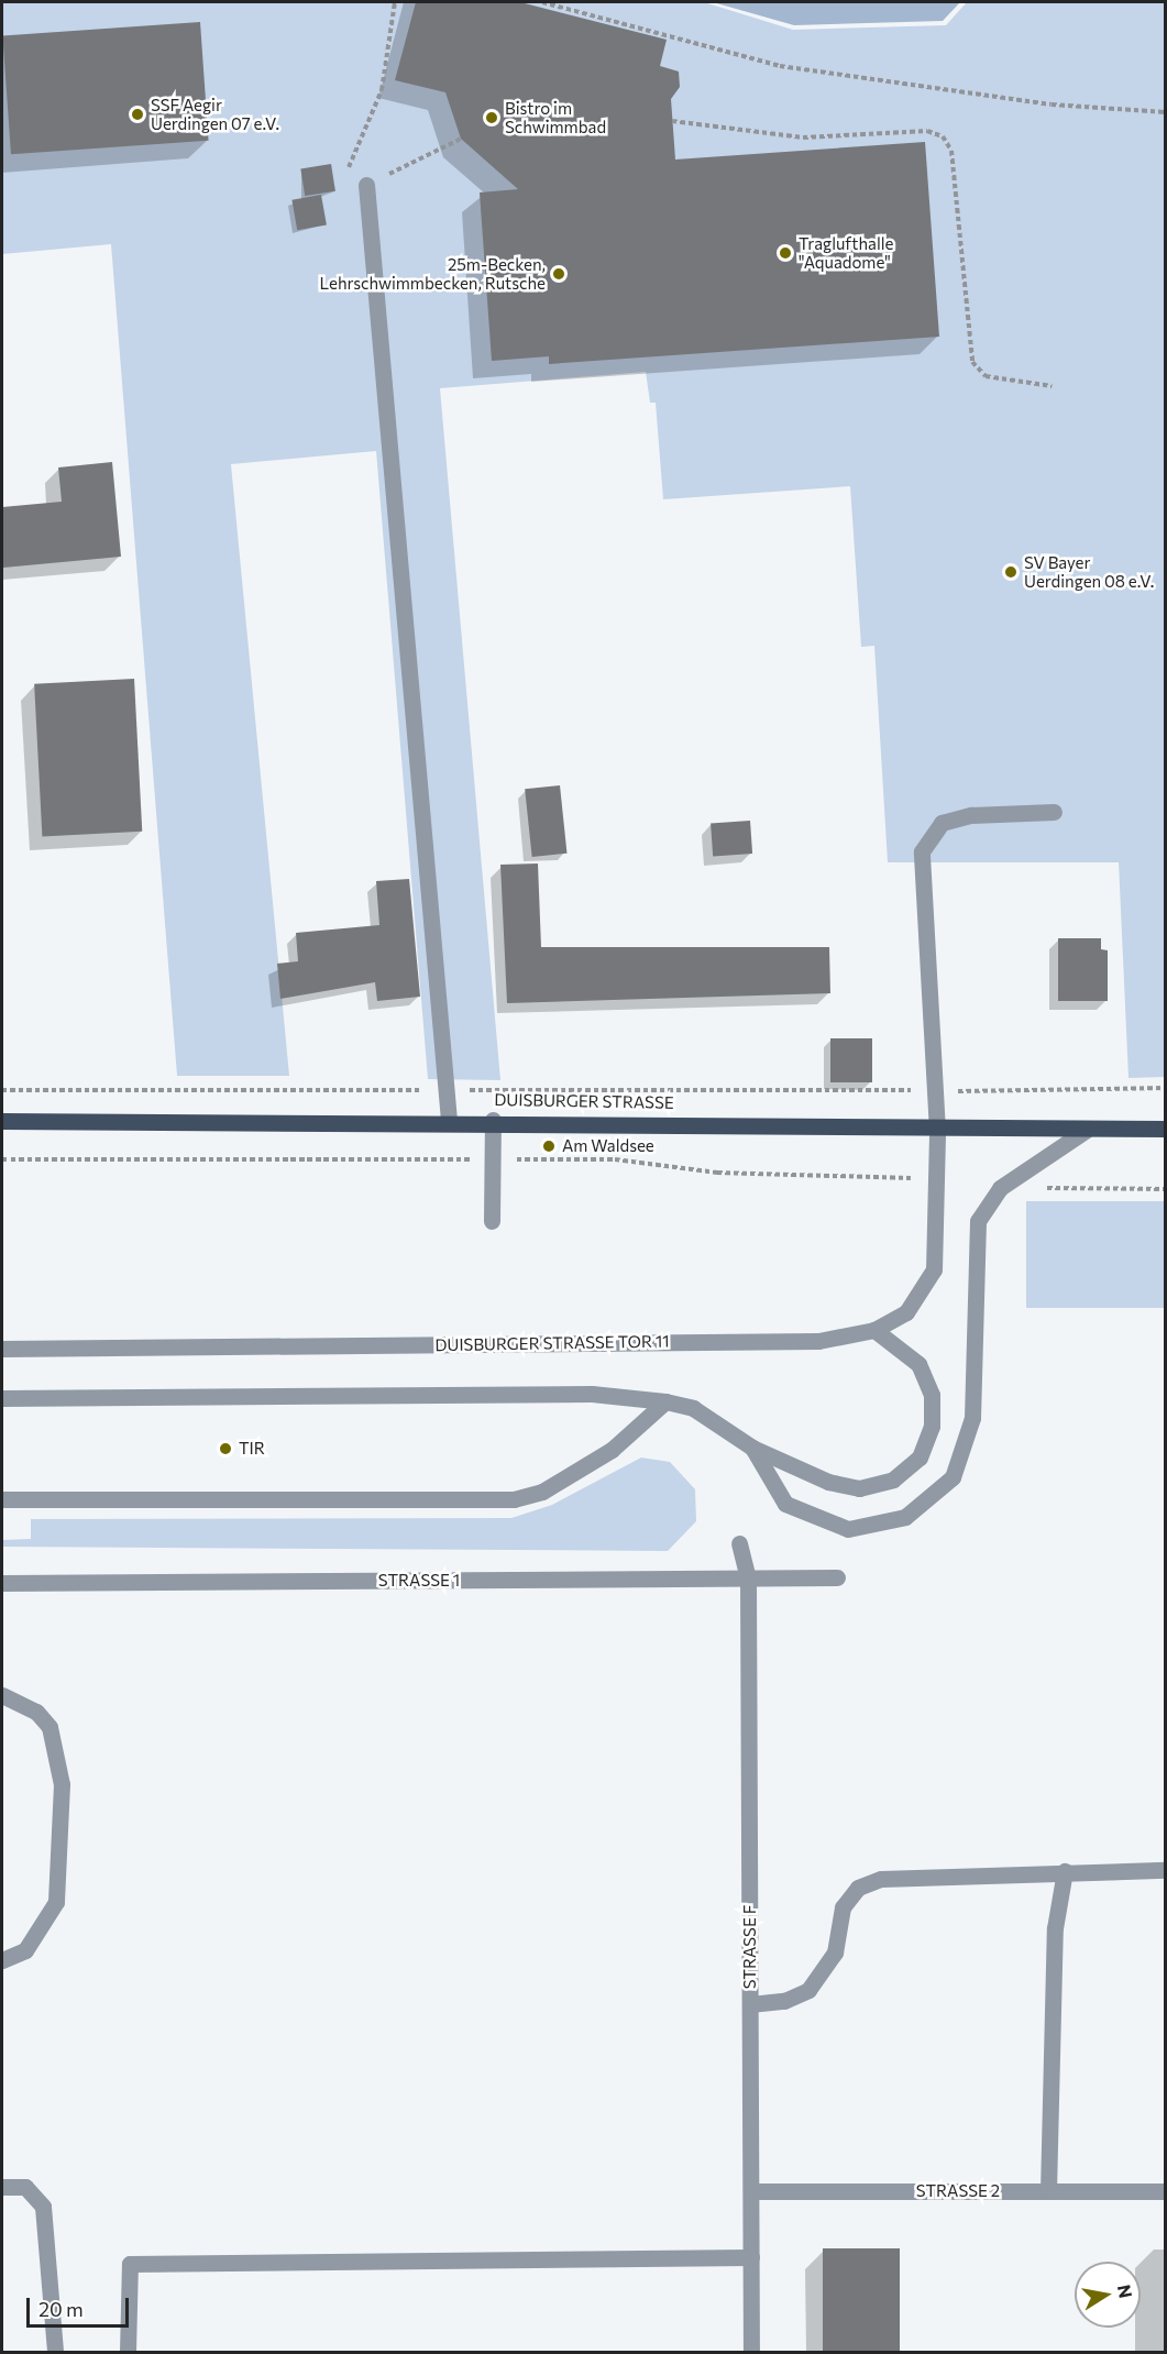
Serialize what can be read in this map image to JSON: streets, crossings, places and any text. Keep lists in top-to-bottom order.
{
  "streets": {
    "main road": ["DUISBURGER STRASSE"],
    "lane": [
      "DUISBURGER STRASSE TOR 11",
      "STRASSE 1",
      "STRASSE F",
      "STRASSE 2"
    ]
  },
  "crossings": [
    ["DUISBURGER STRASSE", "DUISBURGER STRASSE TOR 11"],
    ["STRASSE 1", "STRASSE F"],
    ["STRASSE F", "STRASSE 2"]
  ],
  "places": [
    "SSF Aegir Uerdingen 07 e.V.",
    "Bistro im Schwimmbad",
    "Traglufthalle \"Aquadome\"",
    "25m-Becken, Lehrschwimmbecken, Rutsche",
    "SV Bayer Uerdingen 08 e.V.",
    "Am Waldsee",
    "TIR"
  ],
  "scale_bar": "20 m",
  "north": "right"
}
